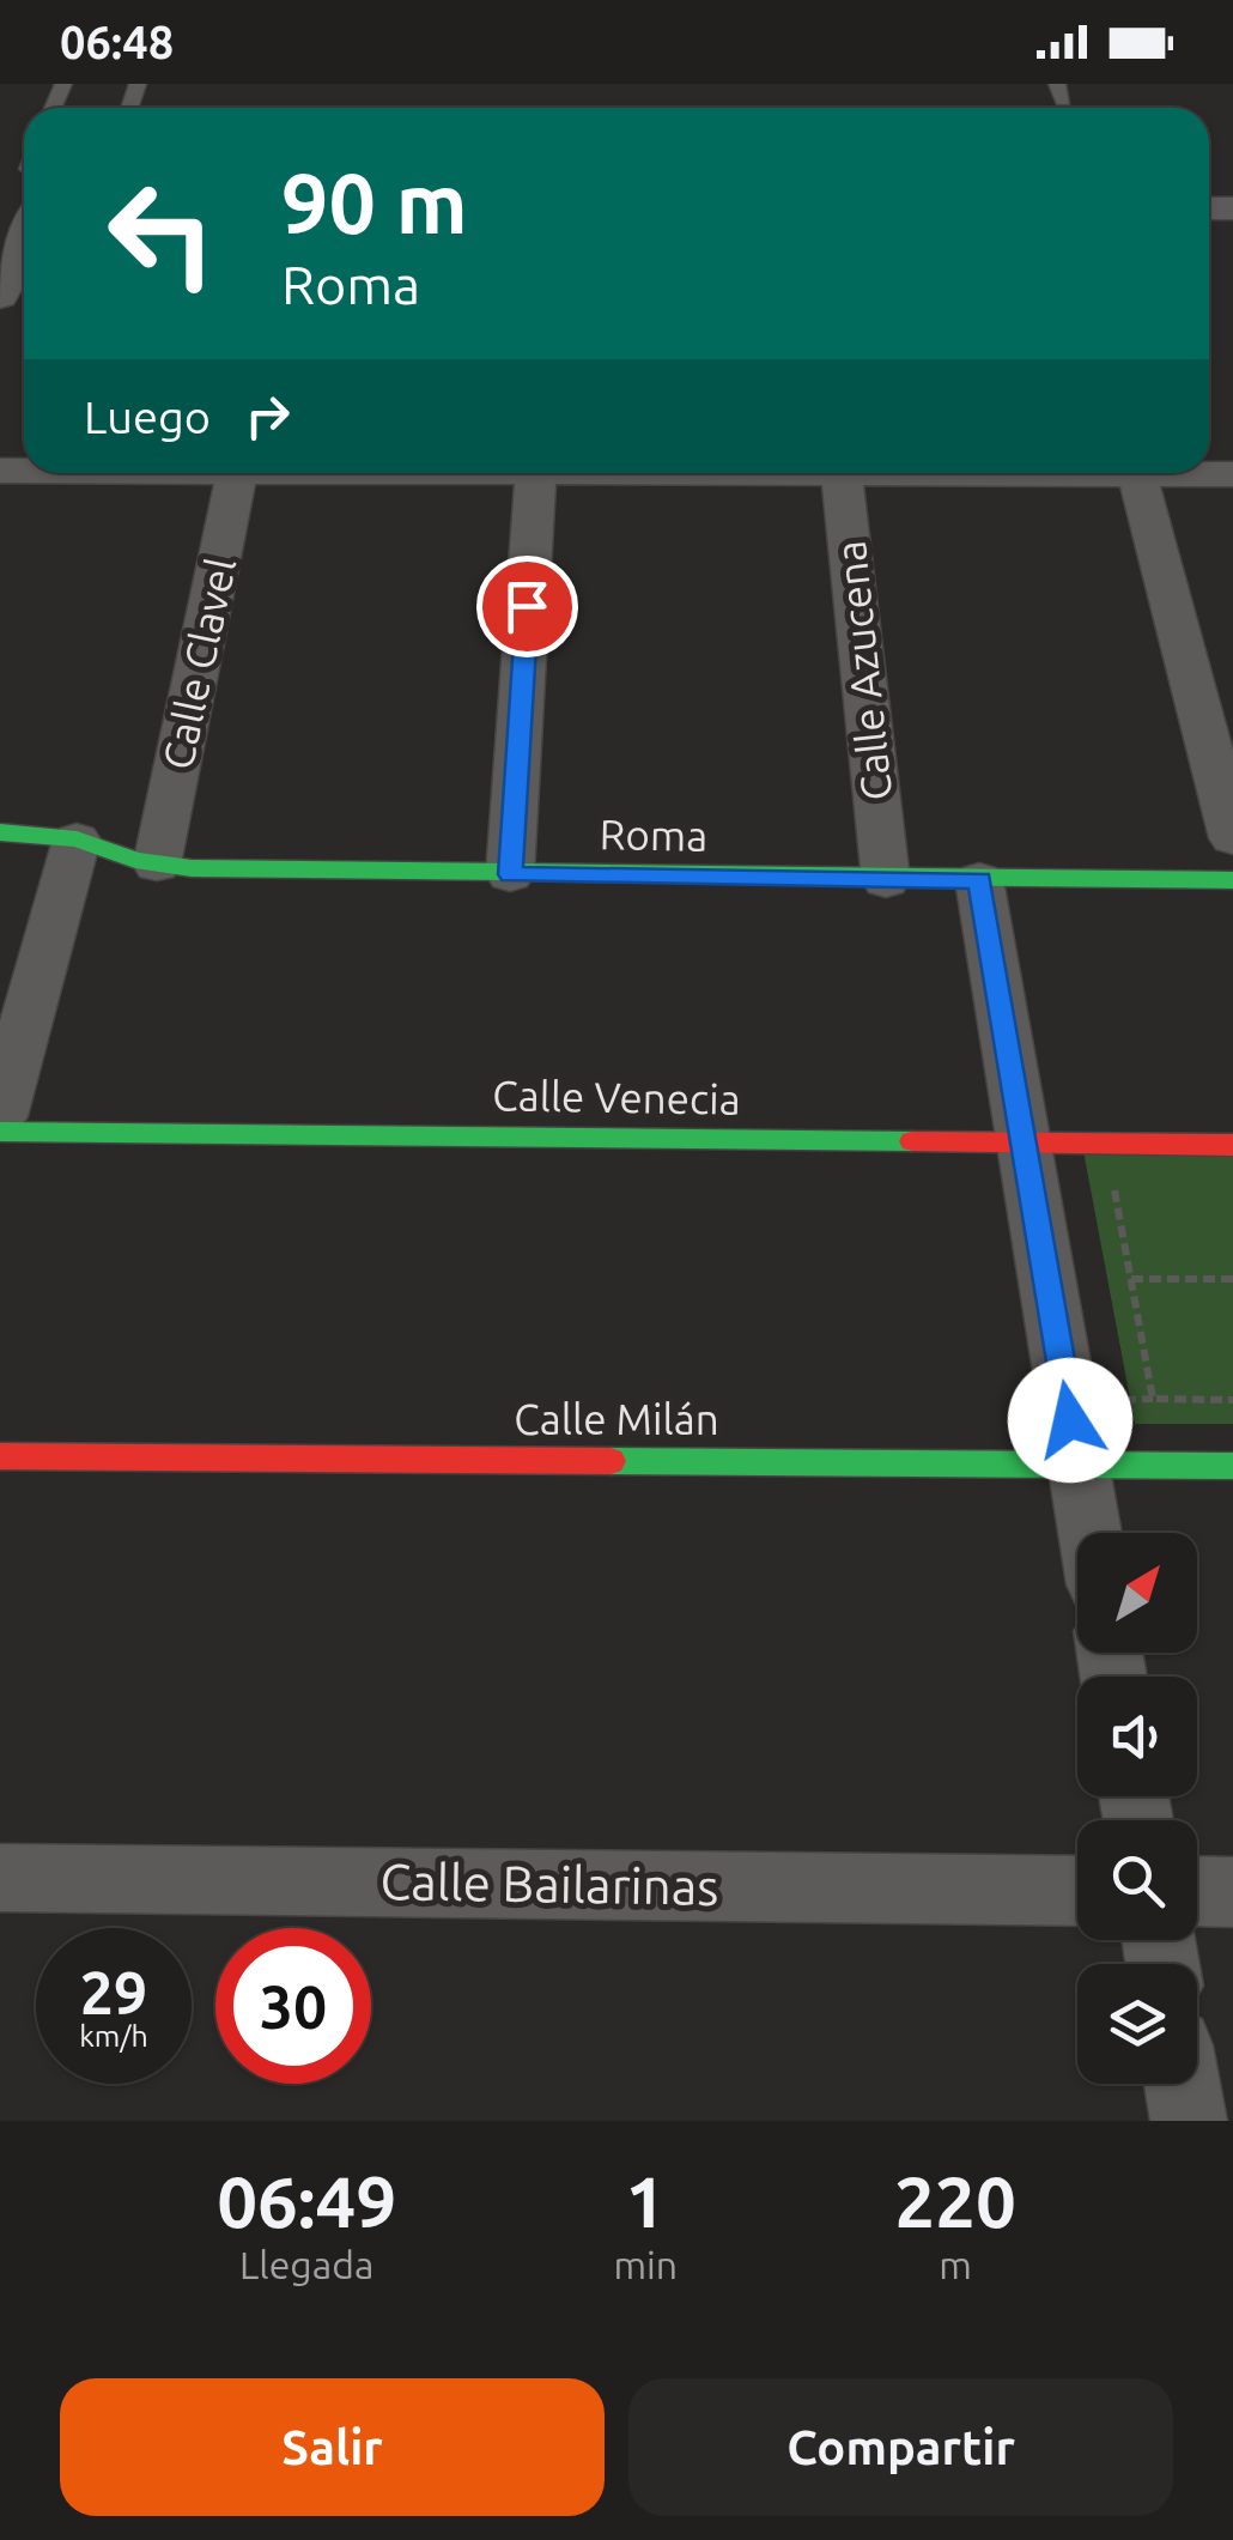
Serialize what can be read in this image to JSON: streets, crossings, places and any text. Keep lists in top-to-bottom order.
{
  "streets": {
    "street": [
      "Calle Clavel",
      "Calle Azucena",
      "Roma",
      "Calle Venecia",
      "Calle Milán",
      "Calle Bailarinas"
    ]
  },
  "crossings": [
    ["Calle Clavel", "Roma"],
    ["Calle Azucena", "Roma"]
  ],
  "north": "top right",
  "page": {
    "status": "06:48",
    "turn": ["90 m", "Roma"],
    "then": "Luego",
    "speed": "29 km/h",
    "limit": "30",
    "eta": [
      "06:49",
      "Llegada",
      "1",
      "min",
      "220",
      "m"
    ],
    "buttons": ["Salir", "Compartir"]
  }
}
